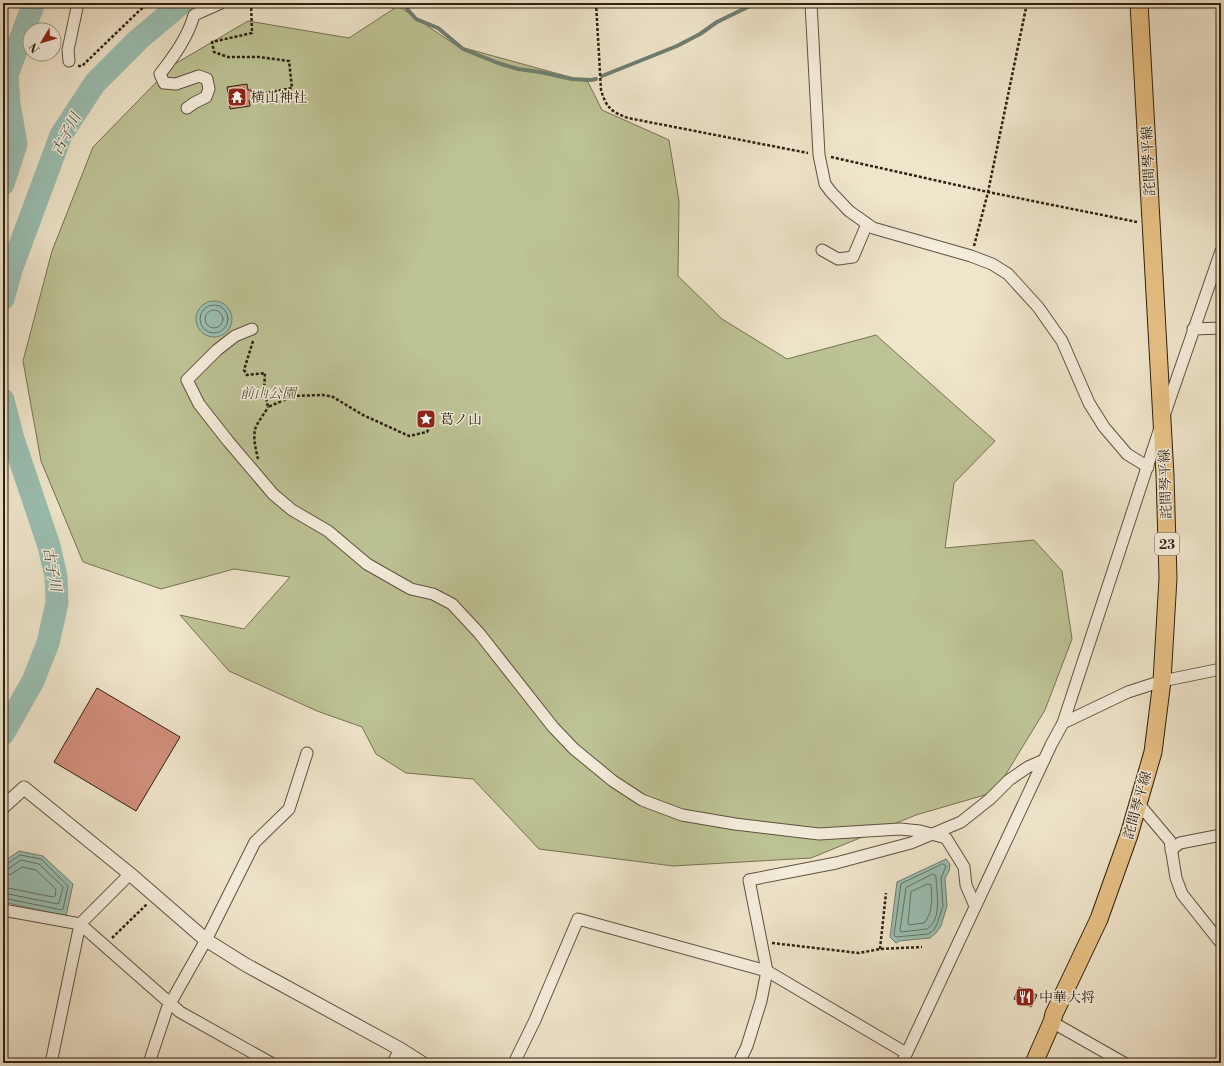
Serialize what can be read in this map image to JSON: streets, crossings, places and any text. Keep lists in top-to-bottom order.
{
  "streets": {
    "main road": ["詫間琴平線", "23"]
  },
  "water": ["古子川"],
  "parks": ["前山公園"],
  "places": {
    "temple": ["横山神社"],
    "place": ["葛ノ山"],
    "restaurant": ["中華大将"]
  },
  "north": "bottom left"
}
